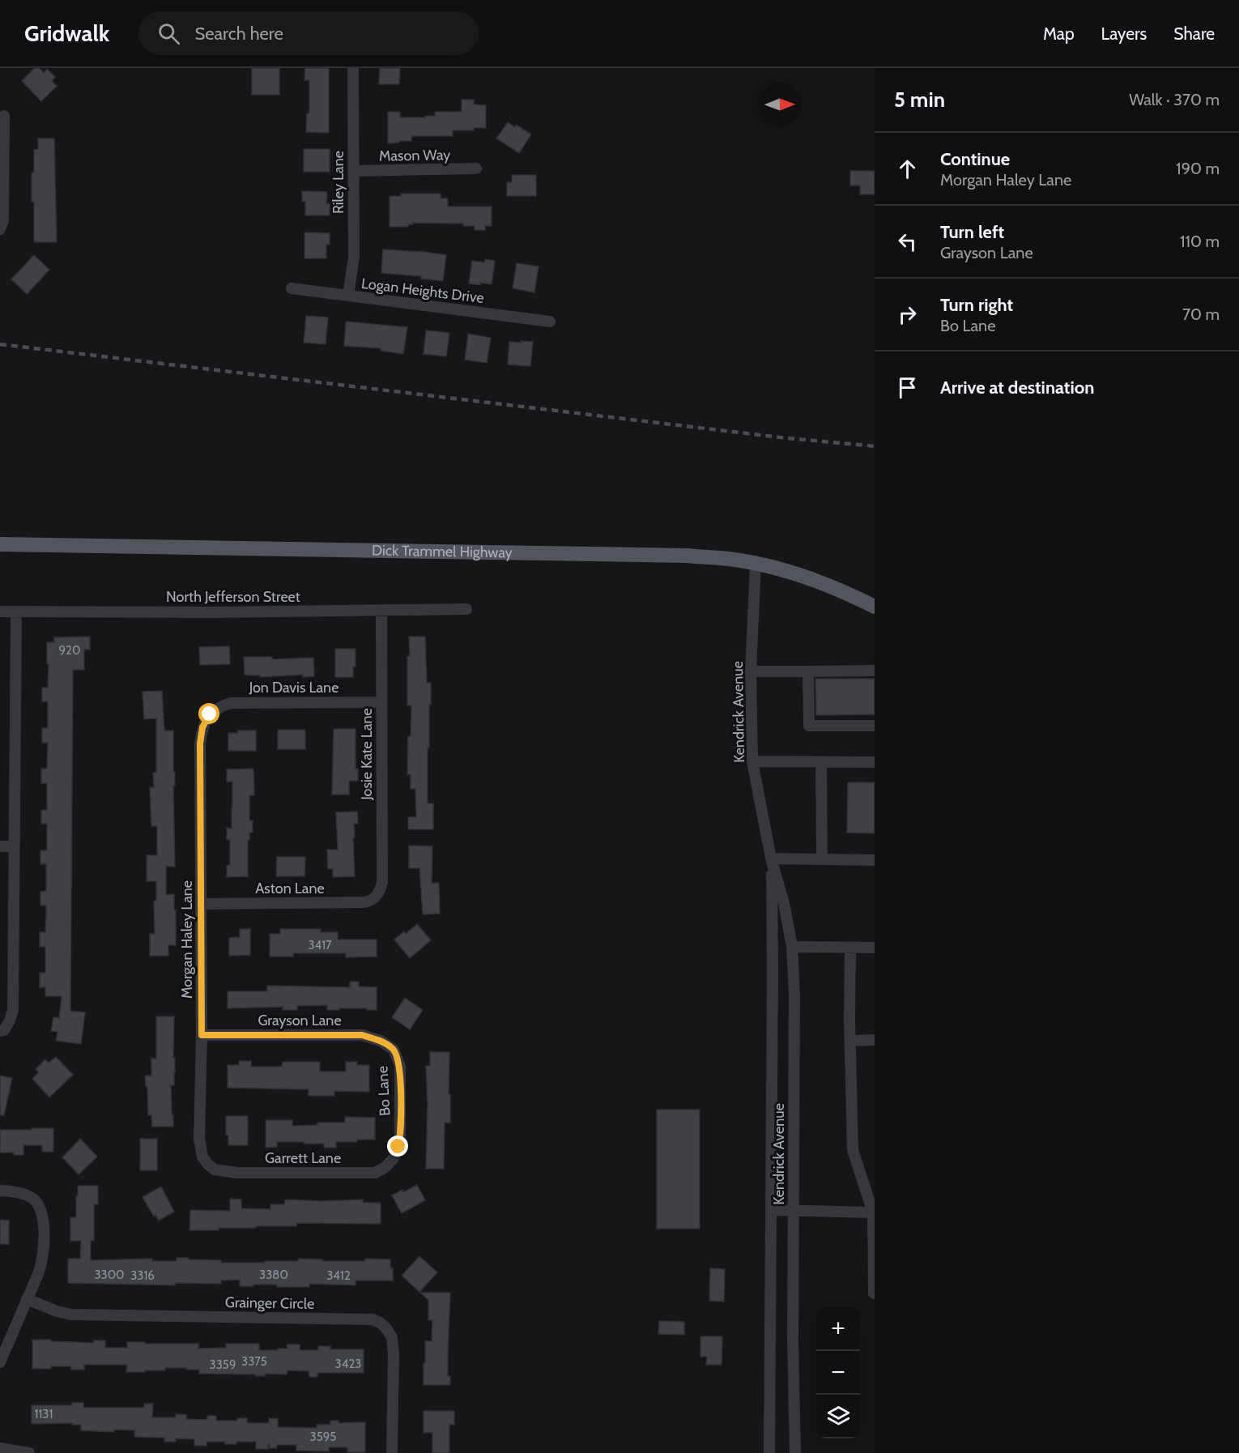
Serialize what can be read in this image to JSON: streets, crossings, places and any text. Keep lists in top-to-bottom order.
{
  "streets": {
    "main road": ["Dick Trammel Highway"],
    "street": [
      "Mason Way",
      "Riley Lane",
      "Logan Heights Drive",
      "North Jefferson Street",
      "Jon Davis Lane",
      "Kendrick Avenue",
      "Josie Kate Lane",
      "Aston Lane",
      "Morgan Haley Lane",
      "Grayson Lane",
      "Bo Lane",
      "Garrett Lane",
      "Grainger Circle"
    ]
  },
  "crossings": [
    ["Mason Way", "Riley Lane"],
    ["Riley Lane", "Logan Heights Drive"],
    ["Dick Trammel Highway", "Kendrick Avenue"],
    ["North Jefferson Street", "Josie Kate Lane"],
    ["Jon Davis Lane", "Josie Kate Lane"],
    ["Jon Davis Lane", "Morgan Haley Lane"],
    ["Josie Kate Lane", "Aston Lane"],
    ["Aston Lane", "Morgan Haley Lane"],
    ["Morgan Haley Lane", "Grayson Lane"],
    ["Morgan Haley Lane", "Garrett Lane"],
    ["Grayson Lane", "Bo Lane"],
    ["Bo Lane", "Garrett Lane"]
  ],
  "house_numbers": [
    "920",
    "3417",
    "3300",
    "3380",
    "3316",
    "3412",
    "3375",
    "3423",
    "3359",
    "1131",
    "3595"
  ],
  "north": "right",
  "page": {
    "header": "Gridwalk",
    "search": "Search here",
    "nav": ["Map", "Layers", "Share"],
    "heading": ["5 min", "Walk · 370 m"],
    "list": [
      ["Continue", "Morgan Haley Lane", "190 m"],
      ["Turn left", "Grayson Lane", "110 m"],
      ["Turn right", "Bo Lane", "70 m"],
      "Arrive at destination"
    ],
    "map_buttons": ["+", "−"]
  }
}
